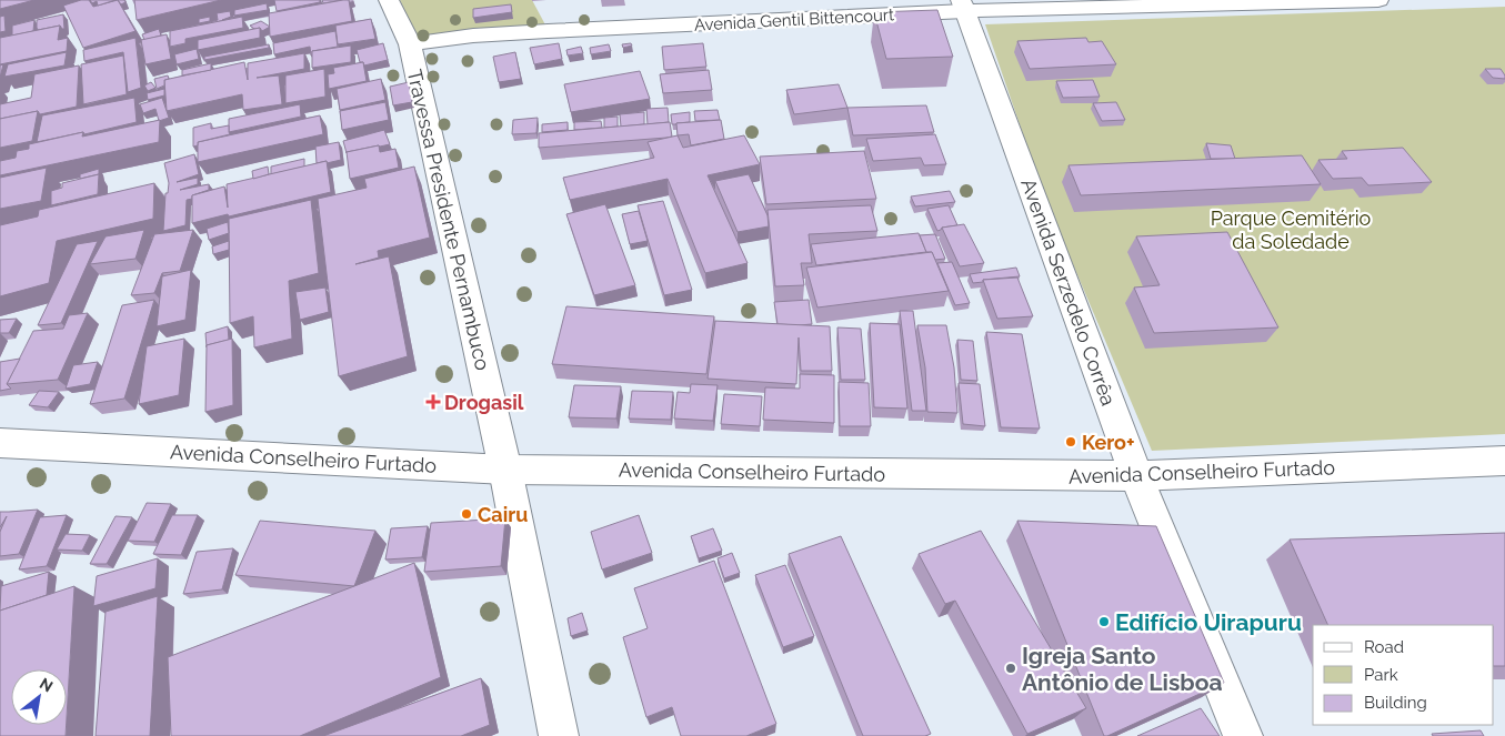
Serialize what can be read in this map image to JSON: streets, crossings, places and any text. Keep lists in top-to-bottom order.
{
  "streets": {
    "main road": [
      "Avenida Gentil Bittencourt",
      "Travessa Presidente Pernambuco",
      "Avenida Serzedelo Corrêa",
      "Avenida Conselheiro Furtado"
    ]
  },
  "crossings": [
    ["Avenida Gentil Bittencourt", "Travessa Presidente Pernambuco"],
    ["Avenida Gentil Bittencourt", "Avenida Serzedelo Corrêa"],
    ["Travessa Presidente Pernambuco", "Avenida Conselheiro Furtado"],
    ["Avenida Serzedelo Corrêa", "Avenida Conselheiro Furtado"]
  ],
  "parks": ["Parque Cemitério da Soledade"],
  "places": {
    "health": ["Drogasil"],
    "other": [
      "Kero+",
      "Cairu",
      "Edifício Uirapuru",
      "Igreja Santo Antônio de Lisboa"
    ]
  },
  "legend": ["Road", "Park", "Building"],
  "north": "top right"
}
